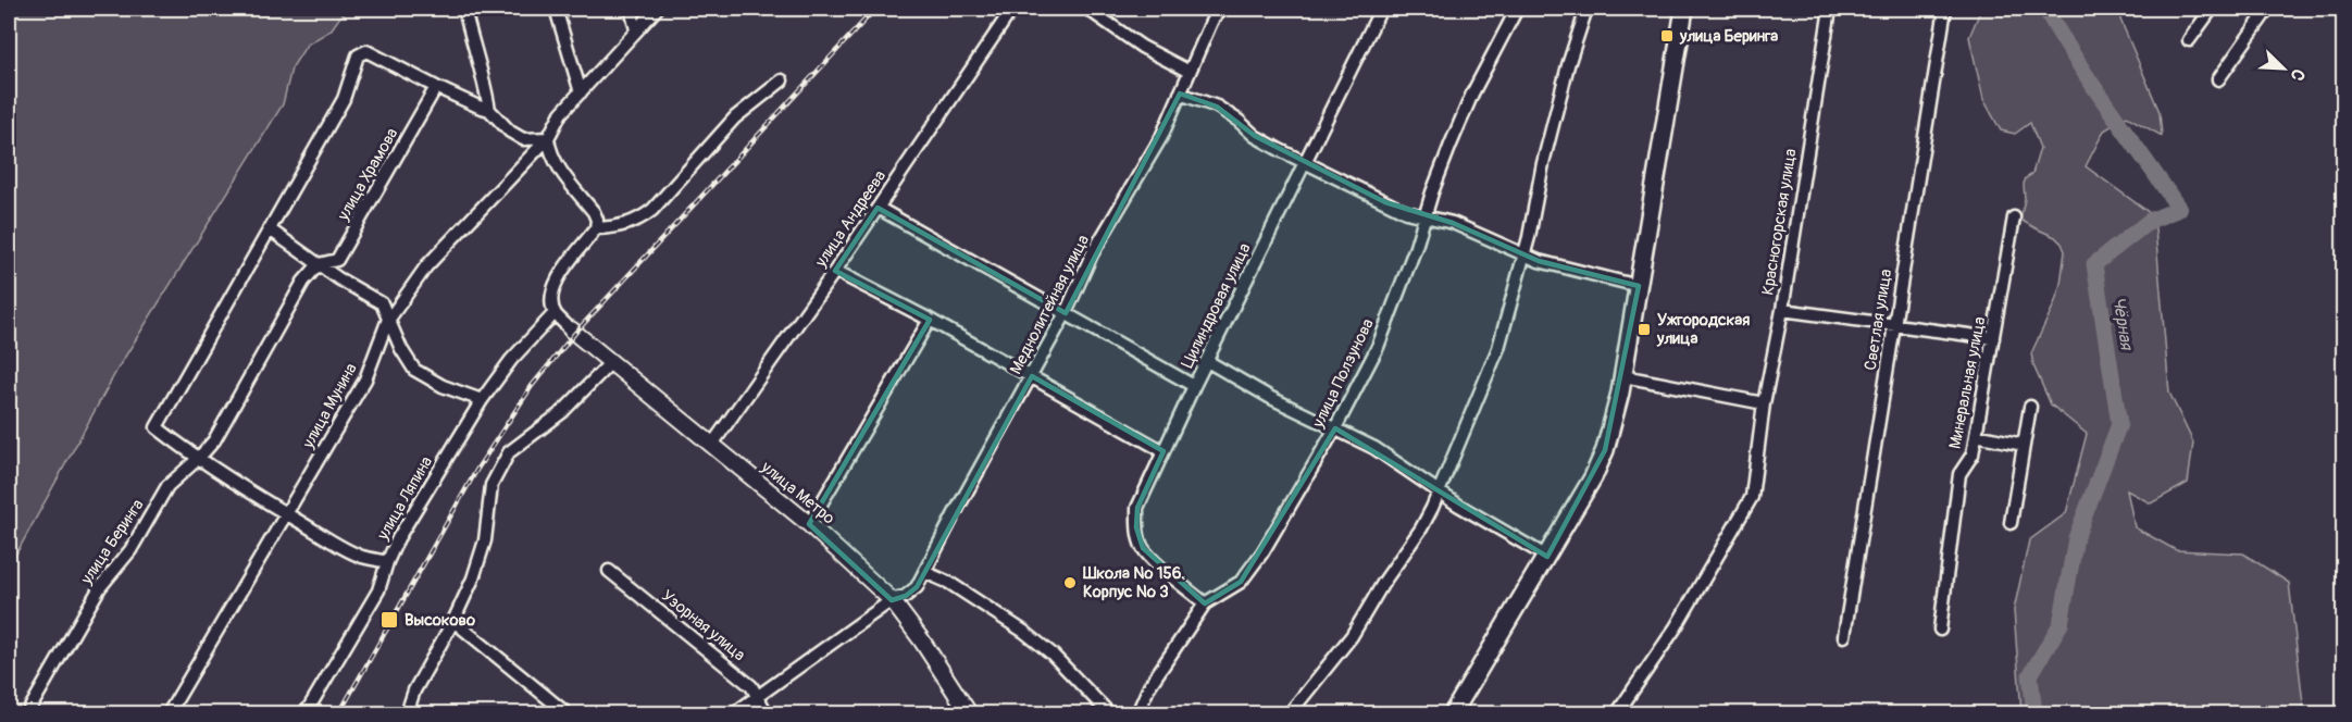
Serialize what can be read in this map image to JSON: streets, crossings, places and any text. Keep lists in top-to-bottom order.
{
  "streets": {
    "street": [
      "улица Храмова",
      "улица Андреева",
      "Красногорская улица",
      "Меднолитейная улица",
      "Цилиндровая улица",
      "Светлая улица",
      "улица Ползунова",
      "Минеральная улица",
      "улица Мунина",
      "улица Метро",
      "улица Ляпина",
      "улица Беринга",
      "Узорная улица"
    ]
  },
  "crossings": [
    ["улица Храмова", "улица Беринга"],
    ["улица Андреева", "улица Метро"],
    ["Меднолитейная улица", "улица Метро"],
    ["Меднолитейная улица", "Узорная улица"],
    ["Цилиндровая улица", "улица Ползунова"]
  ],
  "water": ["Чёрная"],
  "places": {
    "transit": ["улица Беринга", "Ужгородская улица", "Высоково"],
    "other": ["Школа № 156. Корпус № 3"]
  },
  "north": "bottom right"
}
